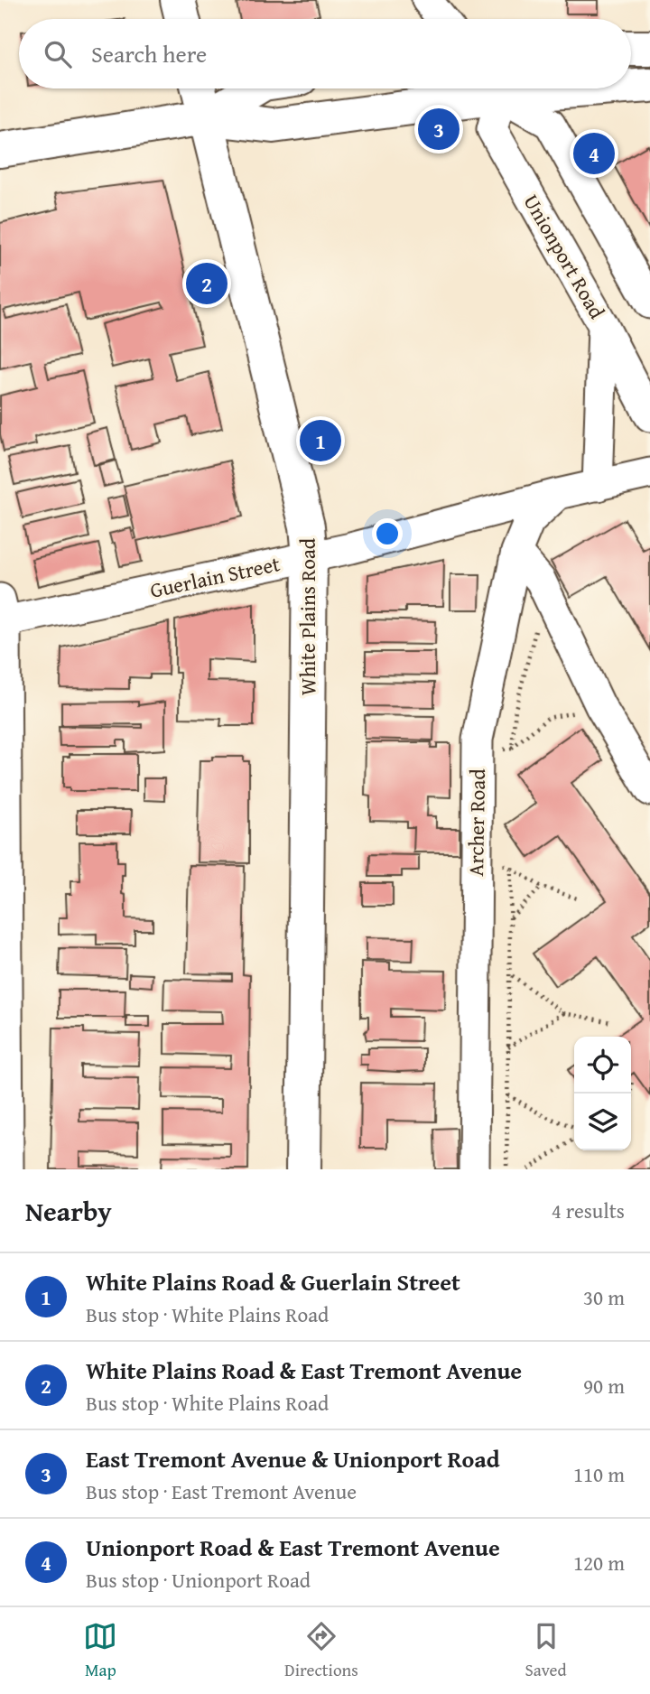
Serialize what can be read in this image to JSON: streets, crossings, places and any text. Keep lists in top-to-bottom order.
{
  "streets": {
    "main road": ["White Plains Road"],
    "street": ["Unionport Road", "Guerlain Street", "Archer Road"]
  },
  "crossings": [
    ["Guerlain Street", "White Plains Road"],
    ["Guerlain Street", "Archer Road"]
  ],
  "page": {
    "search": "Search here",
    "pins": [
      "3",
      "4",
      "2",
      "1"
    ],
    "heading": ["Nearby", "4 results"],
    "list": [
      {
        "mark": "1",
        "name": "White Plains Road & Guerlain Street",
        "note": "Bus stop · White Plains Road",
        "value": "30 m"
      },
      {
        "mark": "2",
        "name": "White Plains Road & East Tremont Avenue",
        "note": "Bus stop · White Plains Road",
        "value": "90 m"
      },
      {
        "mark": "3",
        "name": "East Tremont Avenue & Unionport Road",
        "note": "Bus stop · East Tremont Avenue",
        "value": "110 m"
      },
      {
        "mark": "4",
        "name": "Unionport Road & East Tremont Avenue",
        "note": "Bus stop · Unionport Road",
        "value": "120 m"
      }
    ],
    "nav": ["Map", "Directions", "Saved"]
  }
}
